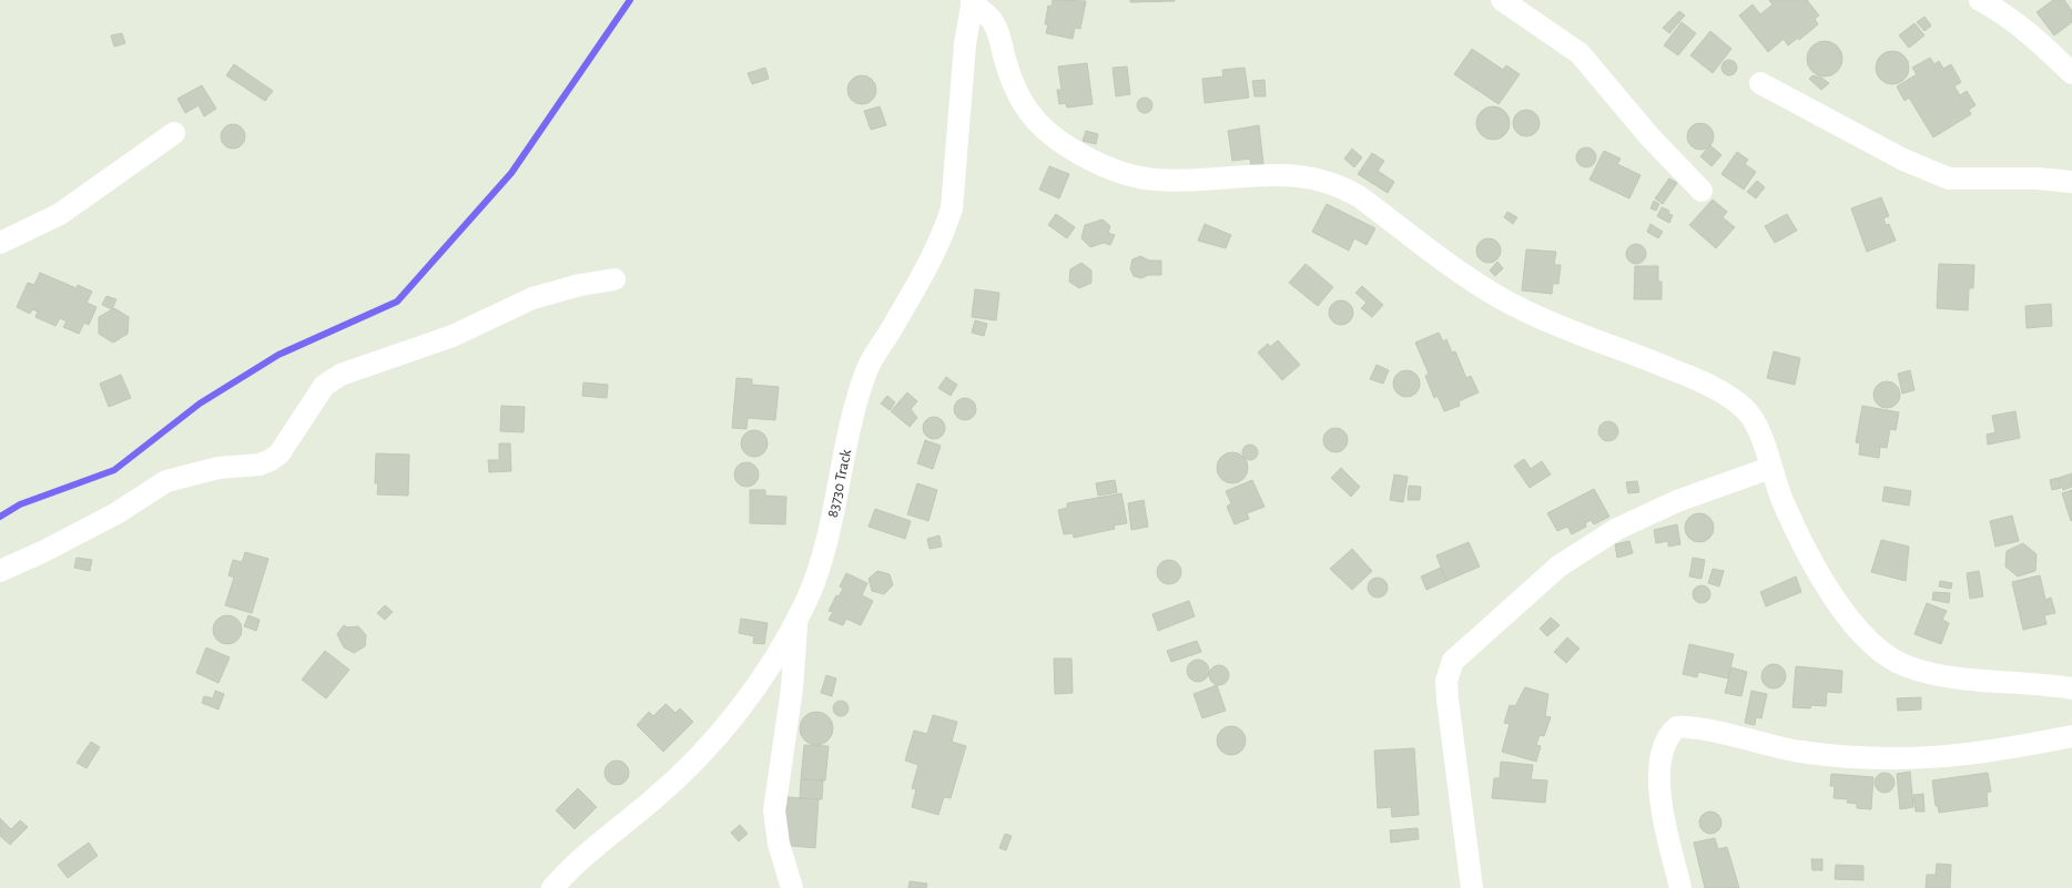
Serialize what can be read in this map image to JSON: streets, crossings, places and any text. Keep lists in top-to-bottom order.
{
  "streets": {
    "street": ["83730 Track"]
  }
}
